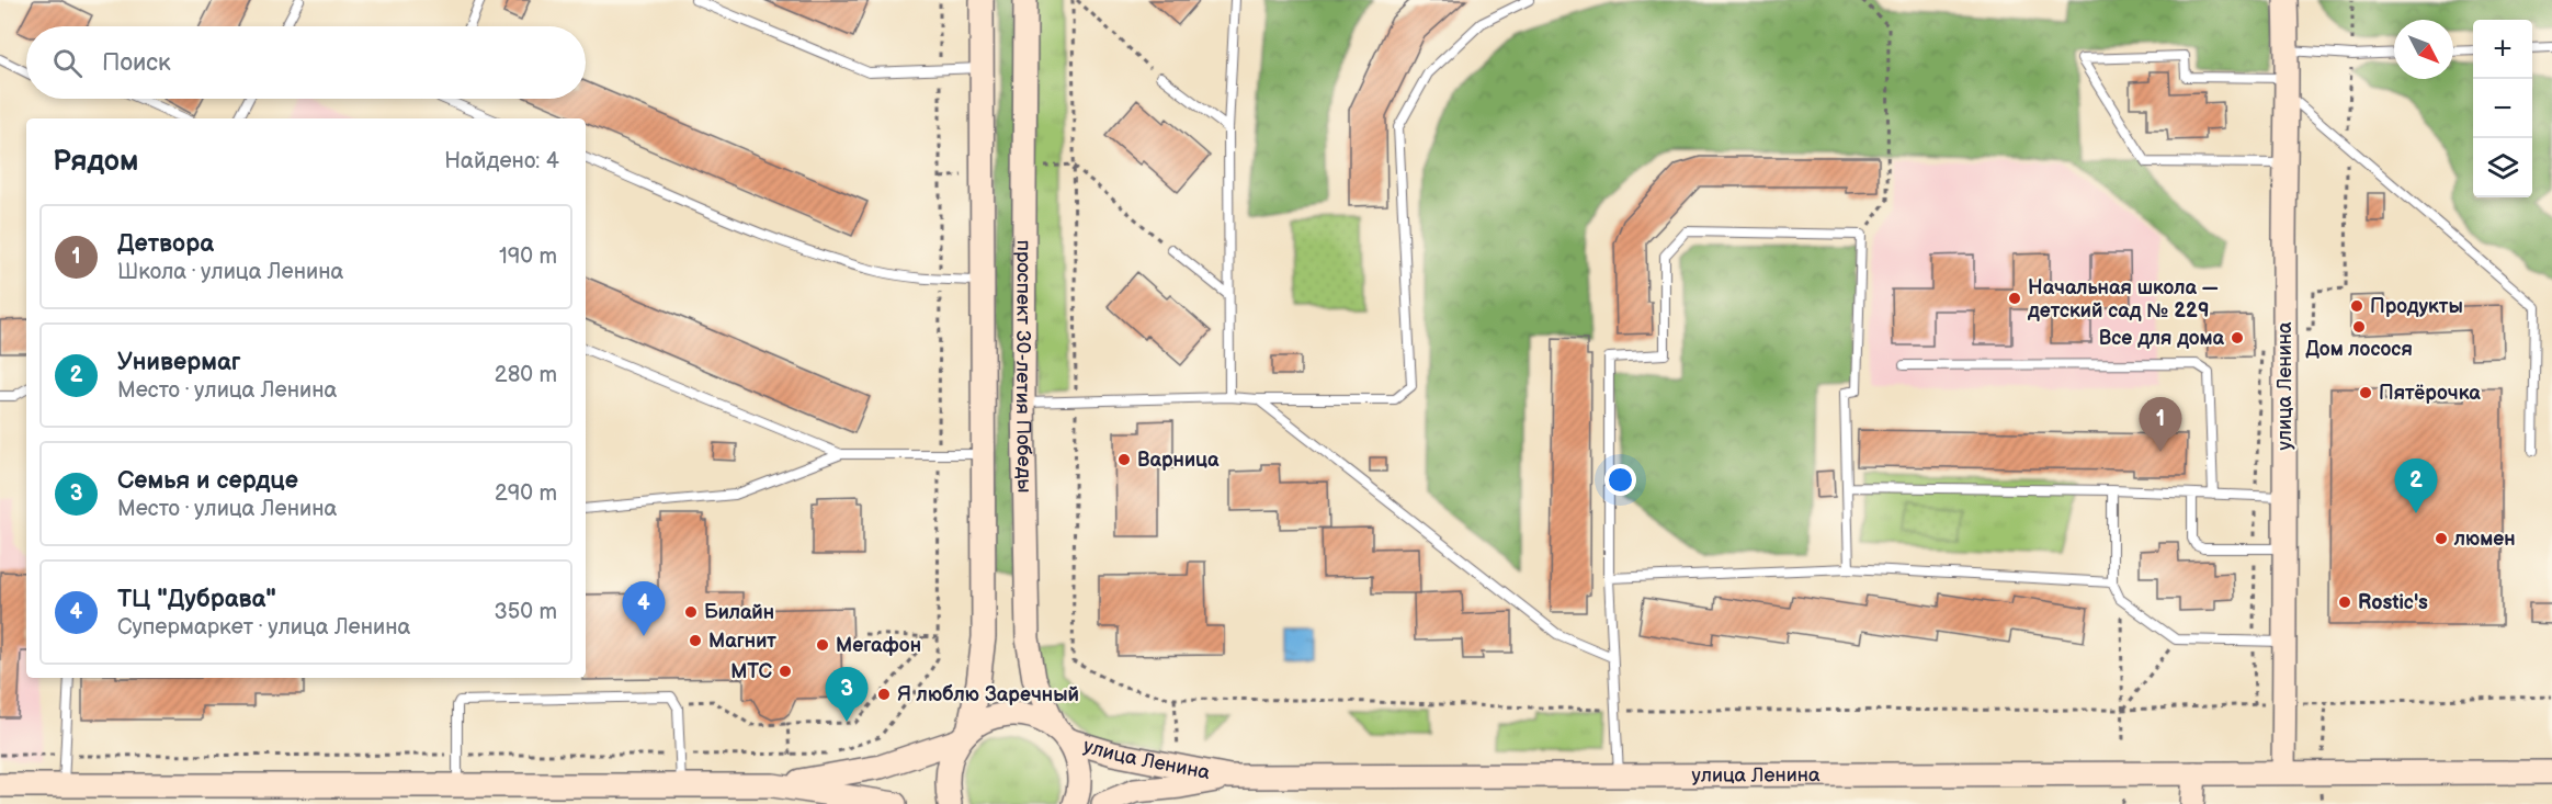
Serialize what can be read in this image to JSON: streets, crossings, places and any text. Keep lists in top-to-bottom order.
{
  "streets": {
    "main road": ["проспект 30-летия Победы", "улица Ленина"]
  },
  "crossings": [
    ["проспект 30-летия Победы", "улица Ленина"]
  ],
  "places": [
    "Начальная школа — детский сад № 229",
    "Продукты",
    "Дом лосося",
    "Все для дома",
    "Пятёрочка",
    "Варница",
    "люмен",
    "Rostiс's",
    "Билайн",
    "Магнит",
    "Мегафон",
    "МТС",
    "Я люблю Заречный"
  ],
  "north": "bottom right",
  "page": {
    "map_buttons": ["+", "−"],
    "search": "Поиск",
    "heading": ["Рядом", "Найдено: 4"],
    "list": [
      {
        "mark": "1",
        "name": "Детвора",
        "note": "Школа · улица Ленина",
        "value": "190 m"
      },
      {
        "mark": "2",
        "name": "Универмаг",
        "note": "Место · улица Ленина",
        "value": "280 m"
      },
      {
        "mark": "3",
        "name": "Семья и сердце",
        "note": "Место · улица Ленина",
        "value": "290 m"
      },
      {
        "mark": "4",
        "name": "ТЦ \"Дубрава\"",
        "note": "Супермаркет · улица Ленина",
        "value": "350 m"
      }
    ],
    "pins": [
      "1",
      "2",
      "4",
      "3"
    ]
  }
}
